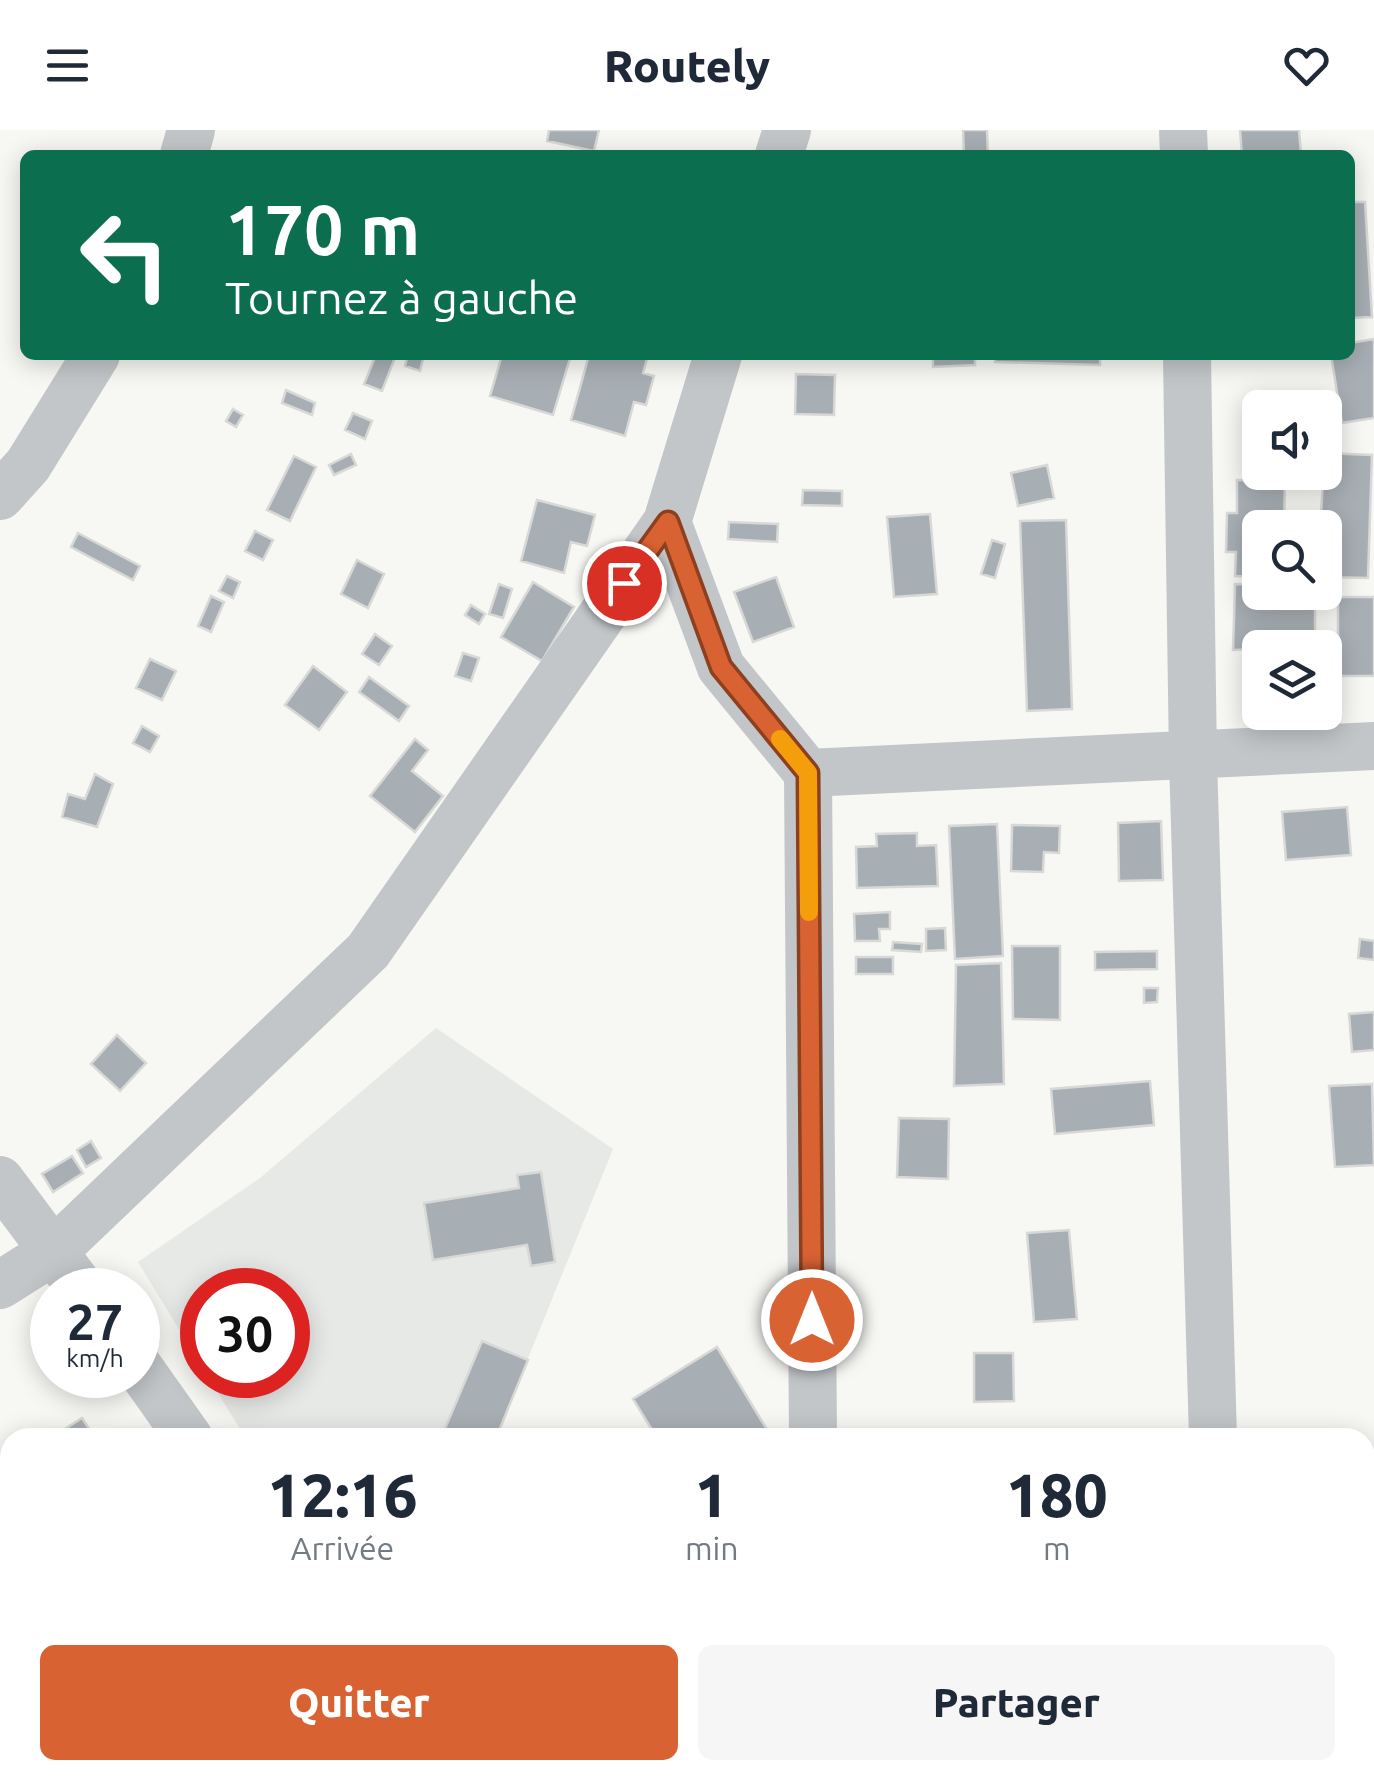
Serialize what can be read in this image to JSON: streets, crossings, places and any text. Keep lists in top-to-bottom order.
{
  "page": {
    "header": "Routely",
    "turn": ["170 m", "Tournez à gauche"],
    "speed": "27 km/h",
    "limit": "30",
    "eta": [
      "12:16",
      "Arrivée",
      "1",
      "min",
      "180",
      "m"
    ],
    "buttons": ["Quitter", "Partager"]
  }
}
